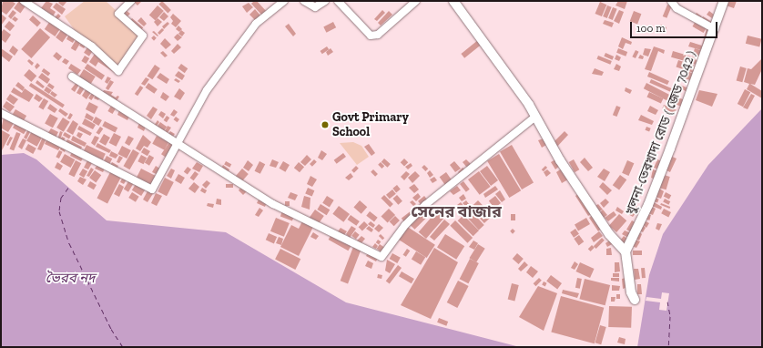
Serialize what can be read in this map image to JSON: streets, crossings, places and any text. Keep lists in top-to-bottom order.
{
  "streets": {
    "main road": ["খুলনা-তেরখাদা রোড ( জেড 7042 )"]
  },
  "districts": ["সেনের বাজার"],
  "water": ["ভৈরব নদ"],
  "places": ["Govt Primary School"],
  "scale_bar": "100 m"
}
